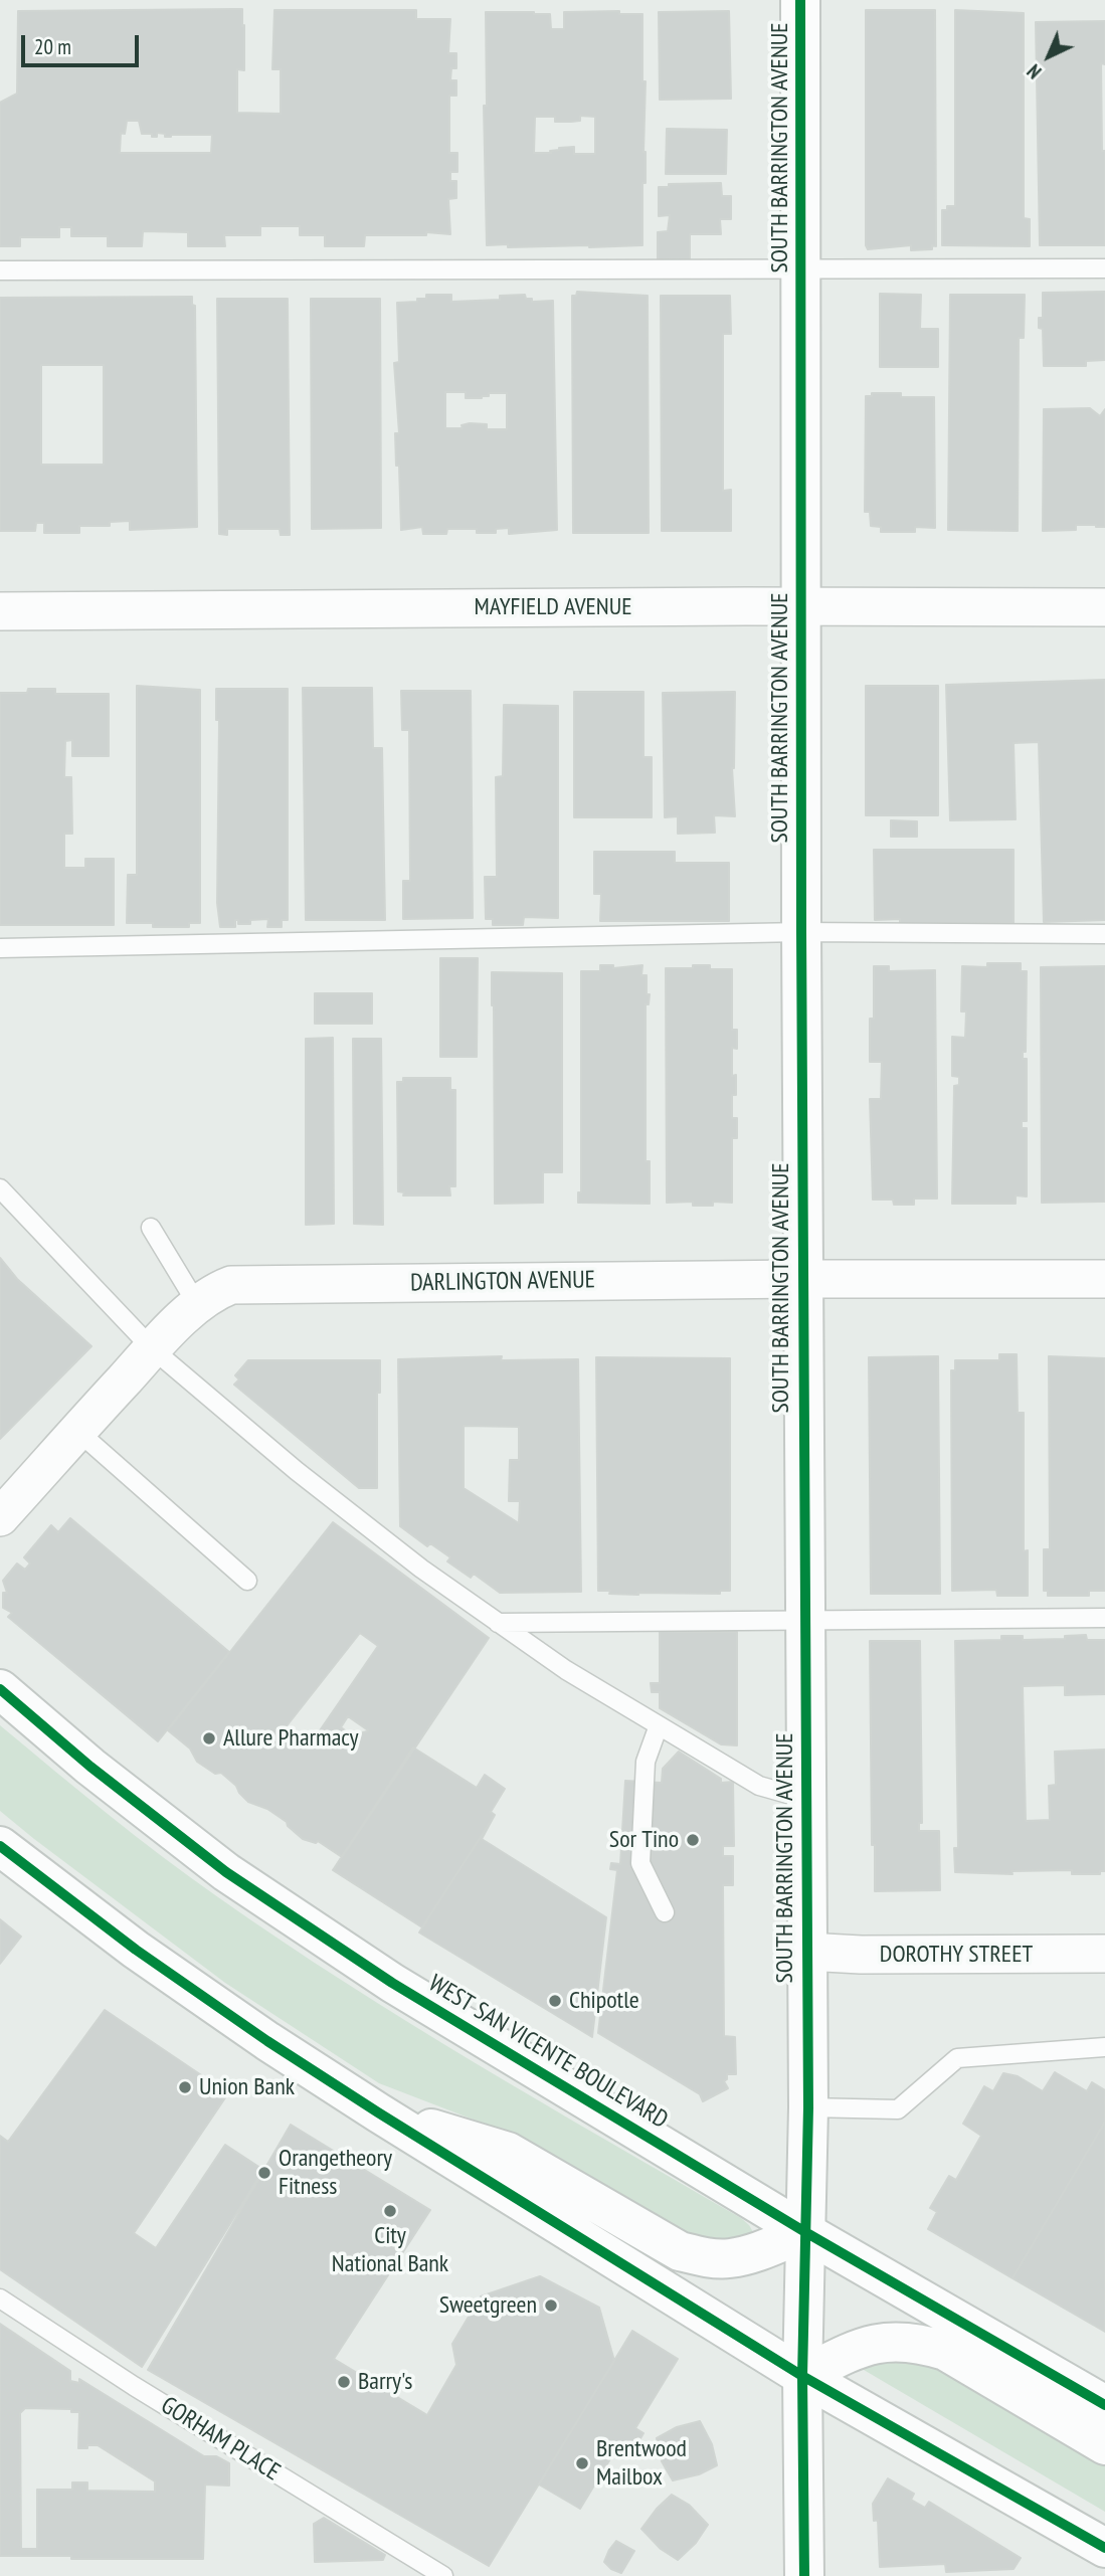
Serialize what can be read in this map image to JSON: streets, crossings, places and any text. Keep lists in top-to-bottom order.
{
  "streets": {
    "main road": ["SOUTH BARRINGTON AVENUE", "WEST SAN VICENTE BOULEVARD"],
    "street": ["MAYFIELD AVENUE", "DARLINGTON AVENUE", "DOROTHY STREET"],
    "lane": ["GORHAM PLACE"]
  },
  "crossings": [
    ["SOUTH BARRINGTON AVENUE", "MAYFIELD AVENUE"],
    ["SOUTH BARRINGTON AVENUE", "DARLINGTON AVENUE"],
    ["SOUTH BARRINGTON AVENUE", "DOROTHY STREET"],
    ["SOUTH BARRINGTON AVENUE", "WEST SAN VICENTE BOULEVARD"]
  ],
  "places": [
    "Allure Pharmacy",
    "Sor Tino",
    "Chipotle",
    "Union Bank",
    "Orangetheory Fitness",
    "City National Bank",
    "Sweetgreen",
    "Barry's",
    "Brentwood Mailbox"
  ],
  "scale_bar": "20 m",
  "north": "bottom left"
}
